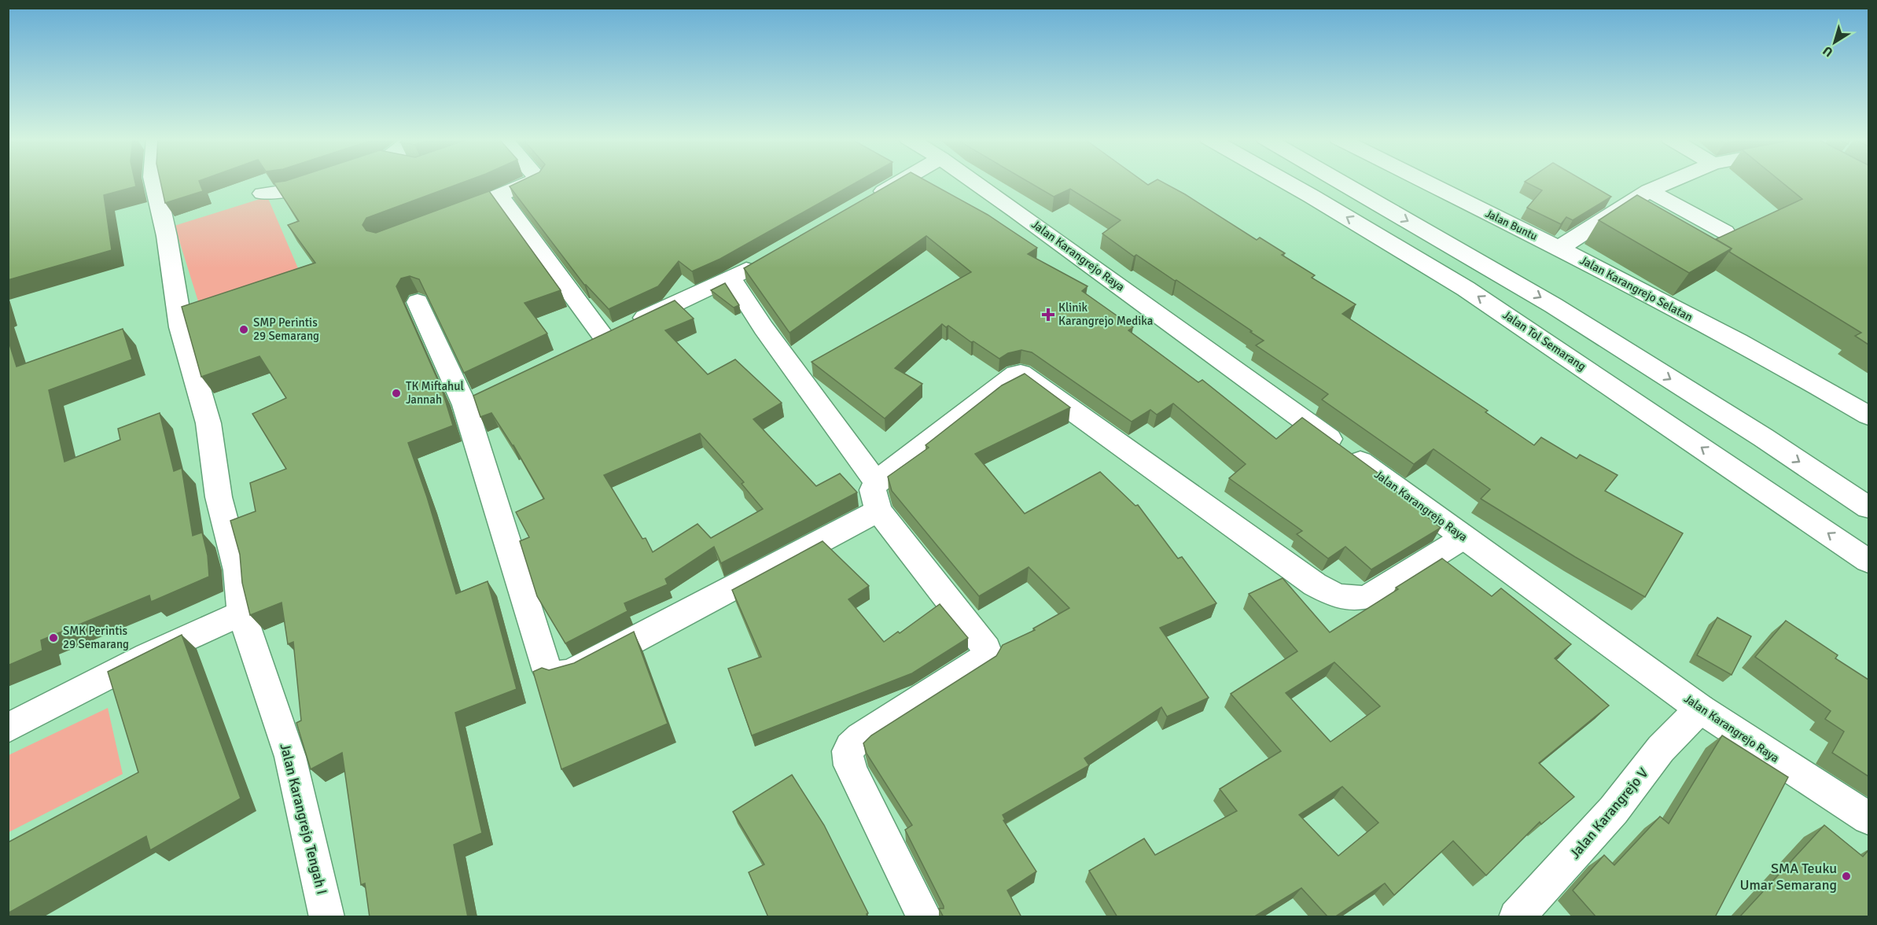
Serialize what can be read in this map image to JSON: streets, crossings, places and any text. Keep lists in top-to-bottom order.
{
  "streets": {
    "main road": [
      "Jalan Buntu",
      "Jalan Karangrejo Raya",
      "Jalan Karangrejo Selatan",
      "Jalan Tol Semarang",
      "Jalan Karangrejo V",
      "Jalan Karangrejo Tengah I"
    ]
  },
  "crossings": [
    ["Jalan Buntu", "Jalan Karangrejo Selatan"],
    ["Jalan Karangrejo Raya", "Jalan Karangrejo V"]
  ],
  "places": {
    "health": ["Klinik Karangrejo Medika"],
    "other": [
      "SMP Perintis 29 Semarang",
      "TK Miftahul Jannah",
      "SMK Perintis 29 Semarang",
      "SMA Teuku Umar Semarang"
    ]
  },
  "north": "bottom left"
}
